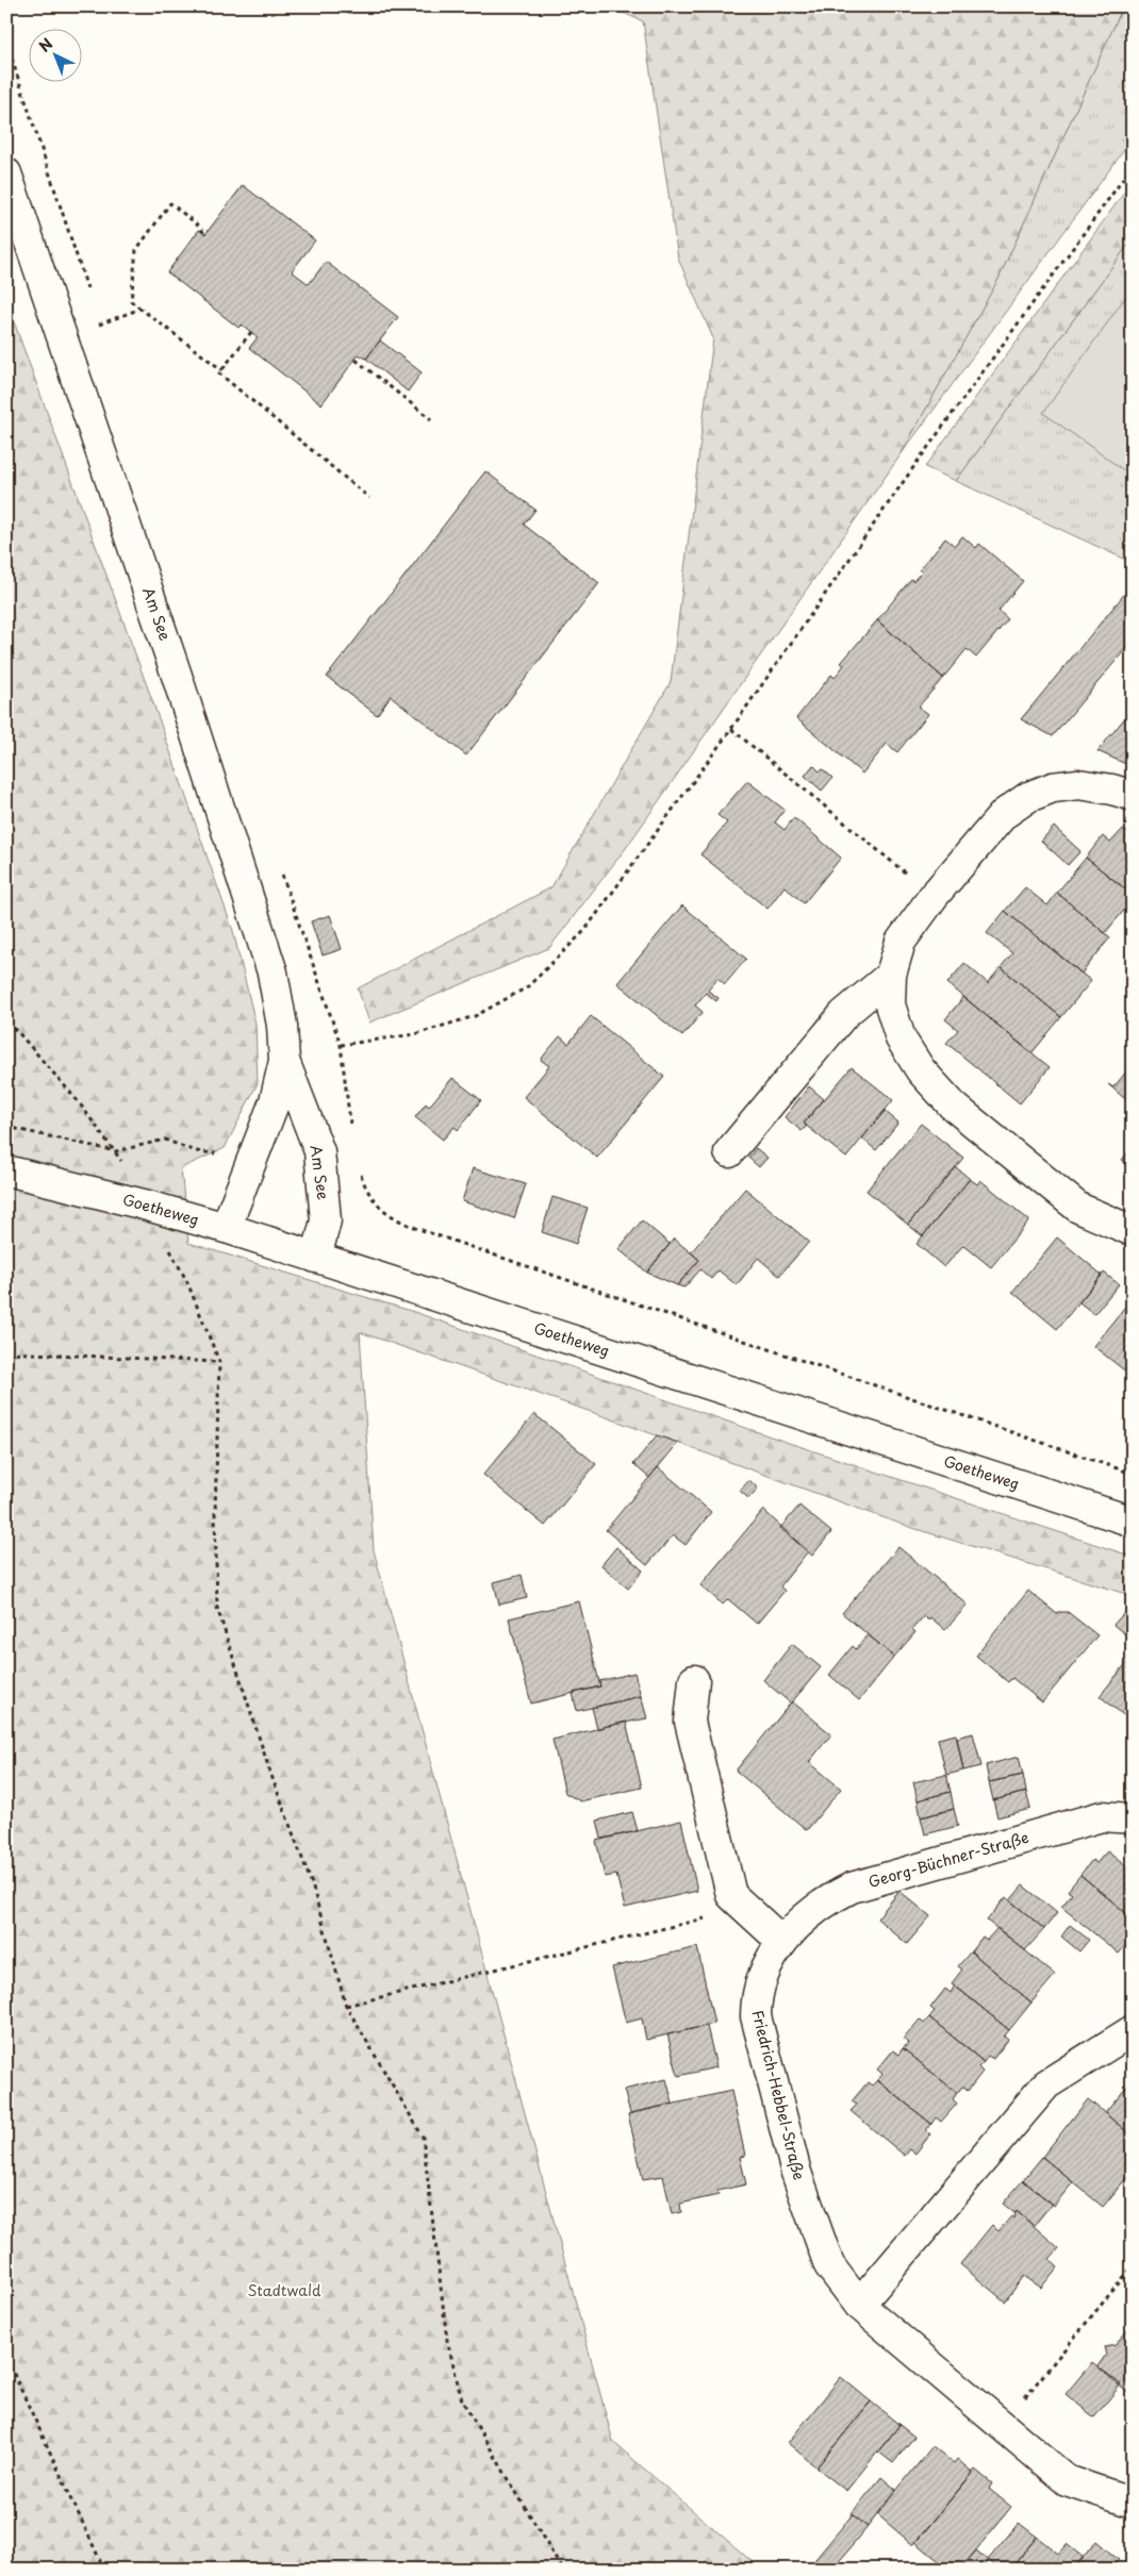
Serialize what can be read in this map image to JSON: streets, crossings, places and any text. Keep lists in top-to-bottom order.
{
  "streets": {
    "street": [
      "Am See",
      "Goetheweg",
      "Georg-Büchner-Straße",
      "Friedrich-Hebbel-Straße"
    ]
  },
  "crossings": [
    ["Am See", "Goetheweg"],
    ["Georg-Büchner-Straße", "Friedrich-Hebbel-Straße"]
  ],
  "parks": ["Stadtwald"],
  "north": "top left"
}
